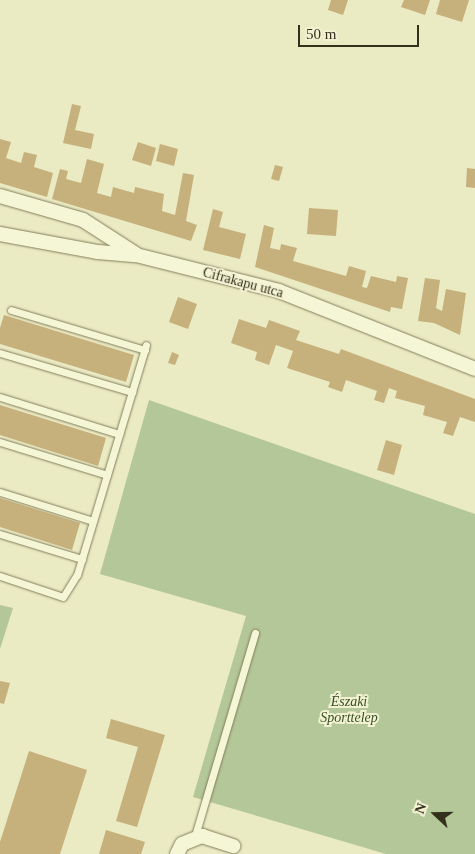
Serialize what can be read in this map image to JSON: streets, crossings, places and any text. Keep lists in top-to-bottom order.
{
  "streets": {
    "street": ["Cifrakapu utca"]
  },
  "parks": ["Északi Sporttelep"],
  "scale_bar": "50 m",
  "north": "left"
}
